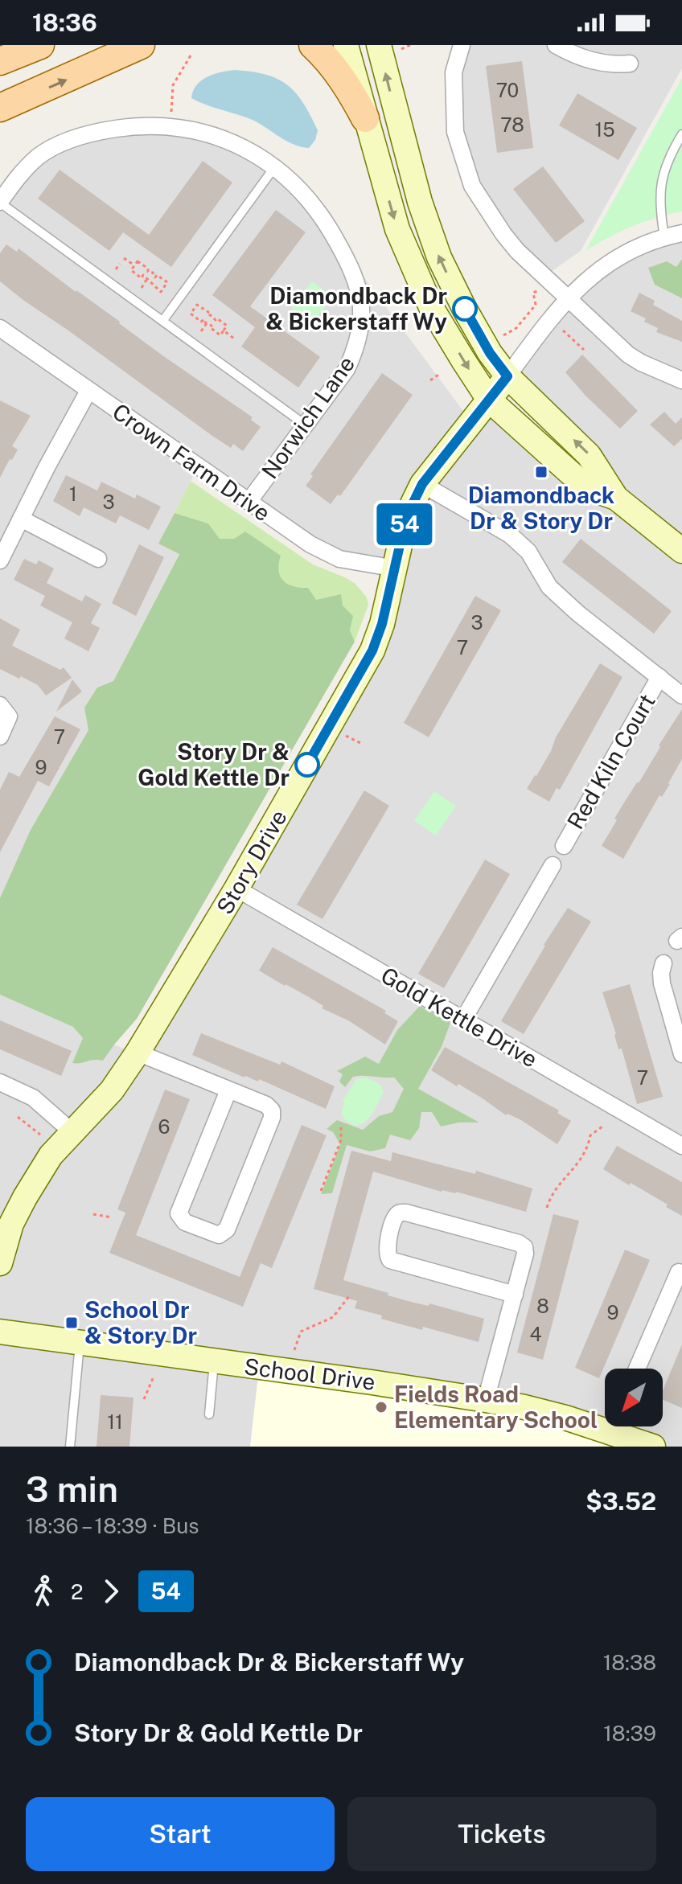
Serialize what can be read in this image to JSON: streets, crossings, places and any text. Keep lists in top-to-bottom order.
{
  "streets": {
    "street": [
      "Norwich Lane",
      "Crown Farm Drive",
      "Red Kiln Court",
      "Story Drive",
      "Gold Kettle Drive",
      "School Drive"
    ]
  },
  "crossings": [
    ["Norwich Lane", "Crown Farm Drive"],
    ["Crown Farm Drive", "Story Drive"],
    ["Story Drive", "Gold Kettle Drive"]
  ],
  "places": {
    "other": ["Diamondback Dr & Bickerstaff Wy", "Story Dr & Gold Kettle Dr", "Fields Road Elementary School"],
    "transit": ["Diamondback Dr & Story Dr", "School Dr & Story Dr"]
  },
  "lines": ["bus line 54"],
  "house_numbers": [
    "70",
    "78",
    "15",
    "1",
    "3",
    "3",
    "7",
    "7",
    "9",
    "7",
    "6",
    "8",
    "9",
    "4",
    "11"
  ],
  "north": "bottom left",
  "page": {
    "status": "18:36",
    "on_map": "54",
    "heading": ["3 min", "18:36 – 18:39 · Bus", "$3.52"],
    "legs": ["2", "54"],
    "list": [
      {
        "name": "Diamondback Dr & Bickerstaff Wy",
        "value": "18:38"
      },
      {
        "name": "Story Dr & Gold Kettle Dr",
        "value": "18:39"
      }
    ],
    "buttons": ["Start", "Tickets"]
  }
}
